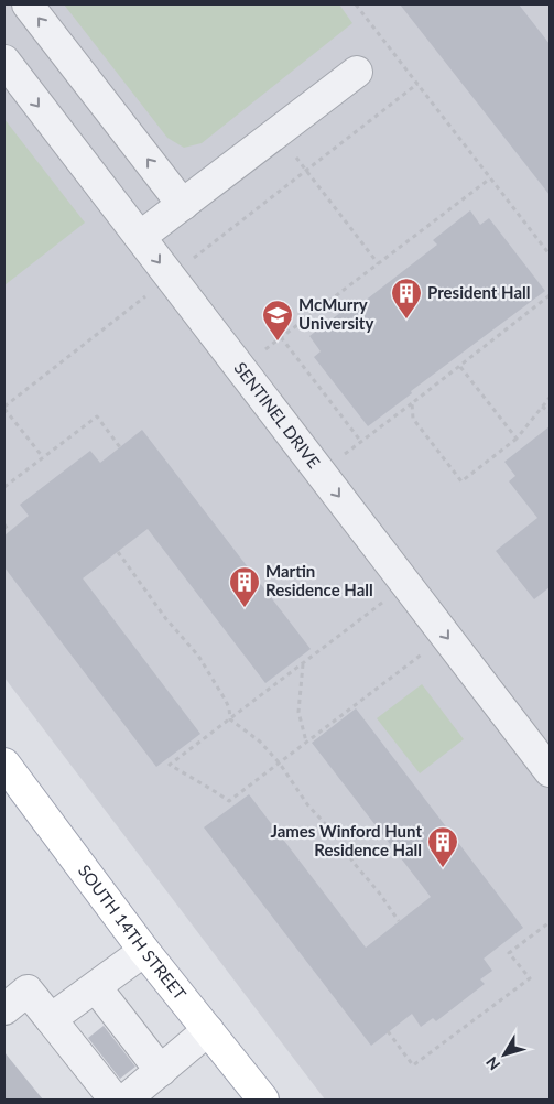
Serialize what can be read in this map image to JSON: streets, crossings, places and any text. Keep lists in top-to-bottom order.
{
  "streets": {
    "main road": ["SOUTH 14TH STREET"],
    "street": ["SENTINEL DRIVE"]
  },
  "places": {
    "building": ["President Hall", "Martin Residence Hall", "James Winford Hunt Residence Hall"],
    "school or university": ["McMurry University"]
  },
  "north": "bottom left"
}
